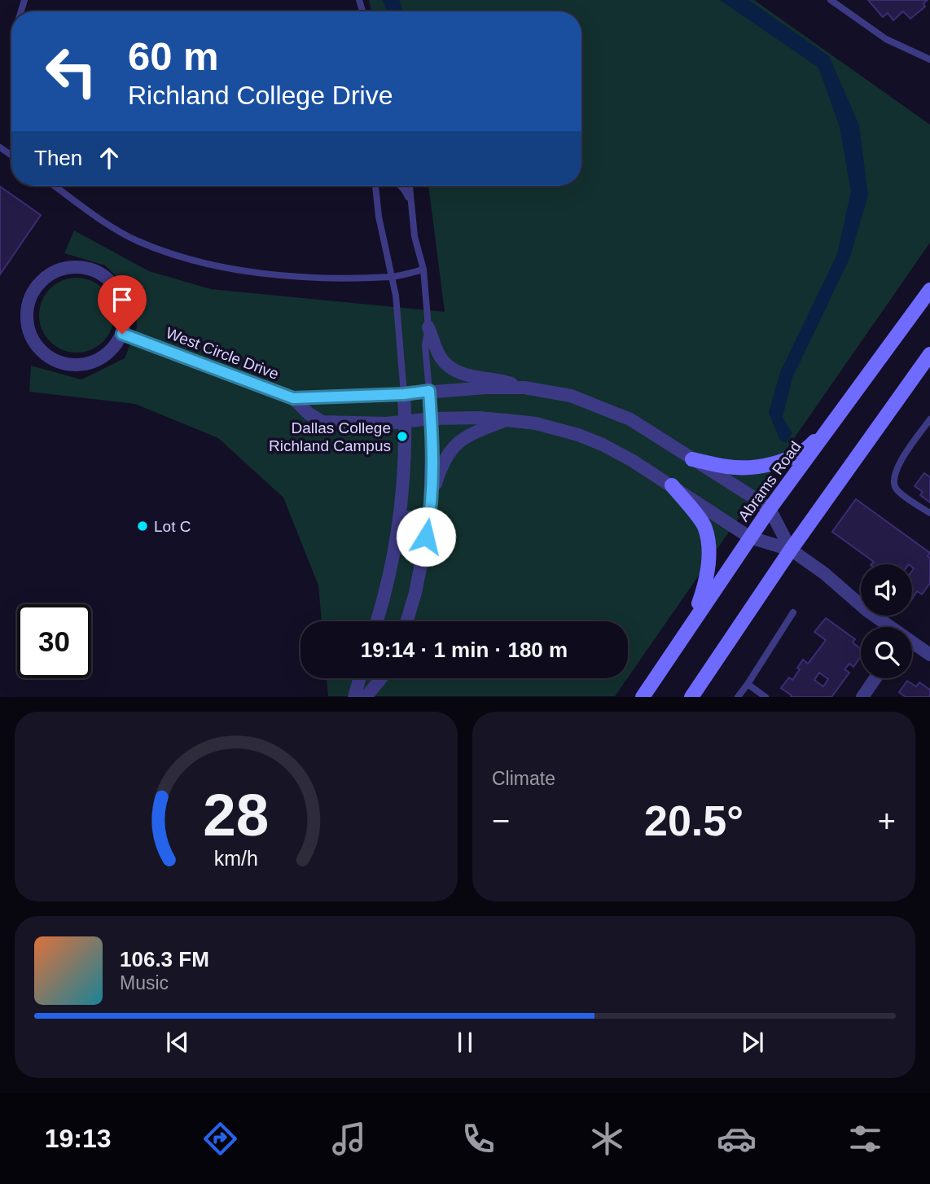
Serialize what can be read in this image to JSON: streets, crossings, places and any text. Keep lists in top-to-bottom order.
{
  "streets": {
    "main road": ["Abrams Road"],
    "street": ["West Circle Drive"]
  },
  "crossings": [
    ["West Circle Drive", "Abrams Road"]
  ],
  "places": ["Dallas College Richland Campus", "Lot C"],
  "page": {
    "turn": ["60 m", "Richland College Drive"],
    "then": "Then",
    "limit": "30",
    "trip": "19:14 · 1 min · 180 m",
    "tile": "Climate",
    "heat": ["−", "20.5°", "+"],
    "song": ["106.3 FM", "Music"],
    "tabs": "19:13",
    "gauge": ["28", "km/h"]
  }
}
